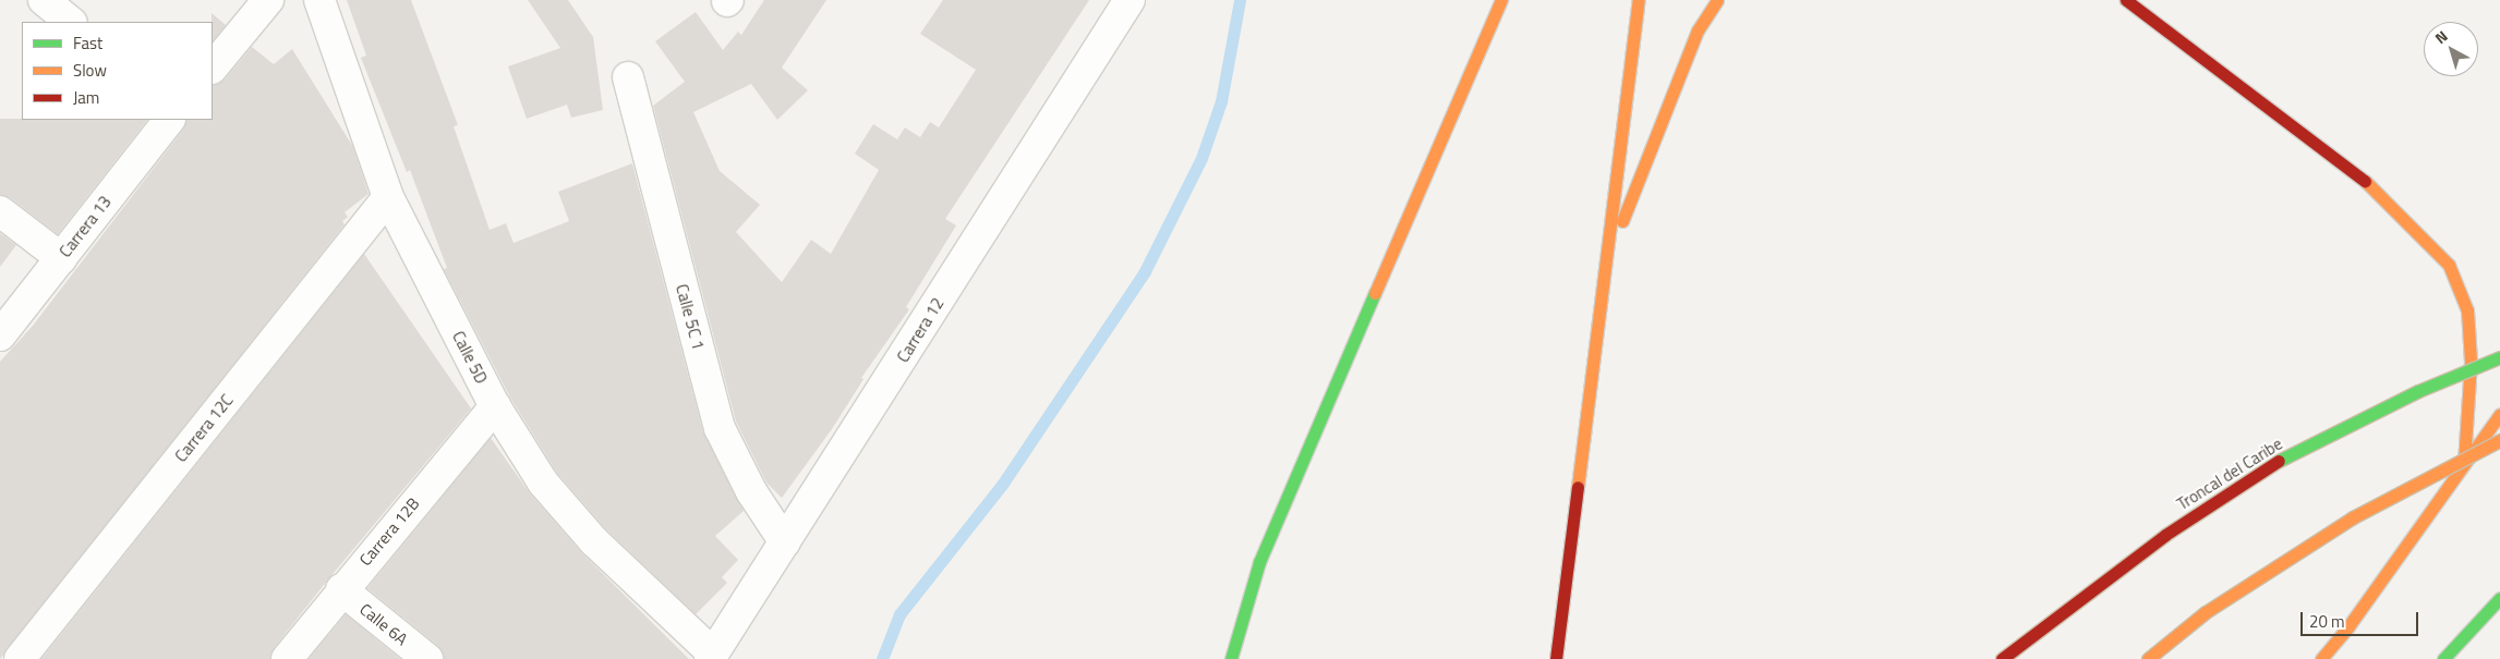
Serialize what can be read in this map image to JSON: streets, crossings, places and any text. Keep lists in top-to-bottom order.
{
  "streets": {
    "main road": ["Troncal del Caribe"],
    "street": [
      "Carrera 13",
      "Calle 5C 1",
      "Carrera 12",
      "Calle 5D",
      "Carrera 12C",
      "Carrera 12B",
      "Calle 6A"
    ]
  },
  "crossings": [
    ["Calle 5C 1", "Carrera 12"],
    ["Carrera 12", "Calle 5D"],
    ["Calle 5D", "Carrera 12C"],
    ["Calle 5D", "Carrera 12B"],
    ["Carrera 12B", "Calle 6A"]
  ],
  "legend": ["Fast", "Slow", "Jam"],
  "scale_bar": "20 m",
  "north": "top left"
}
